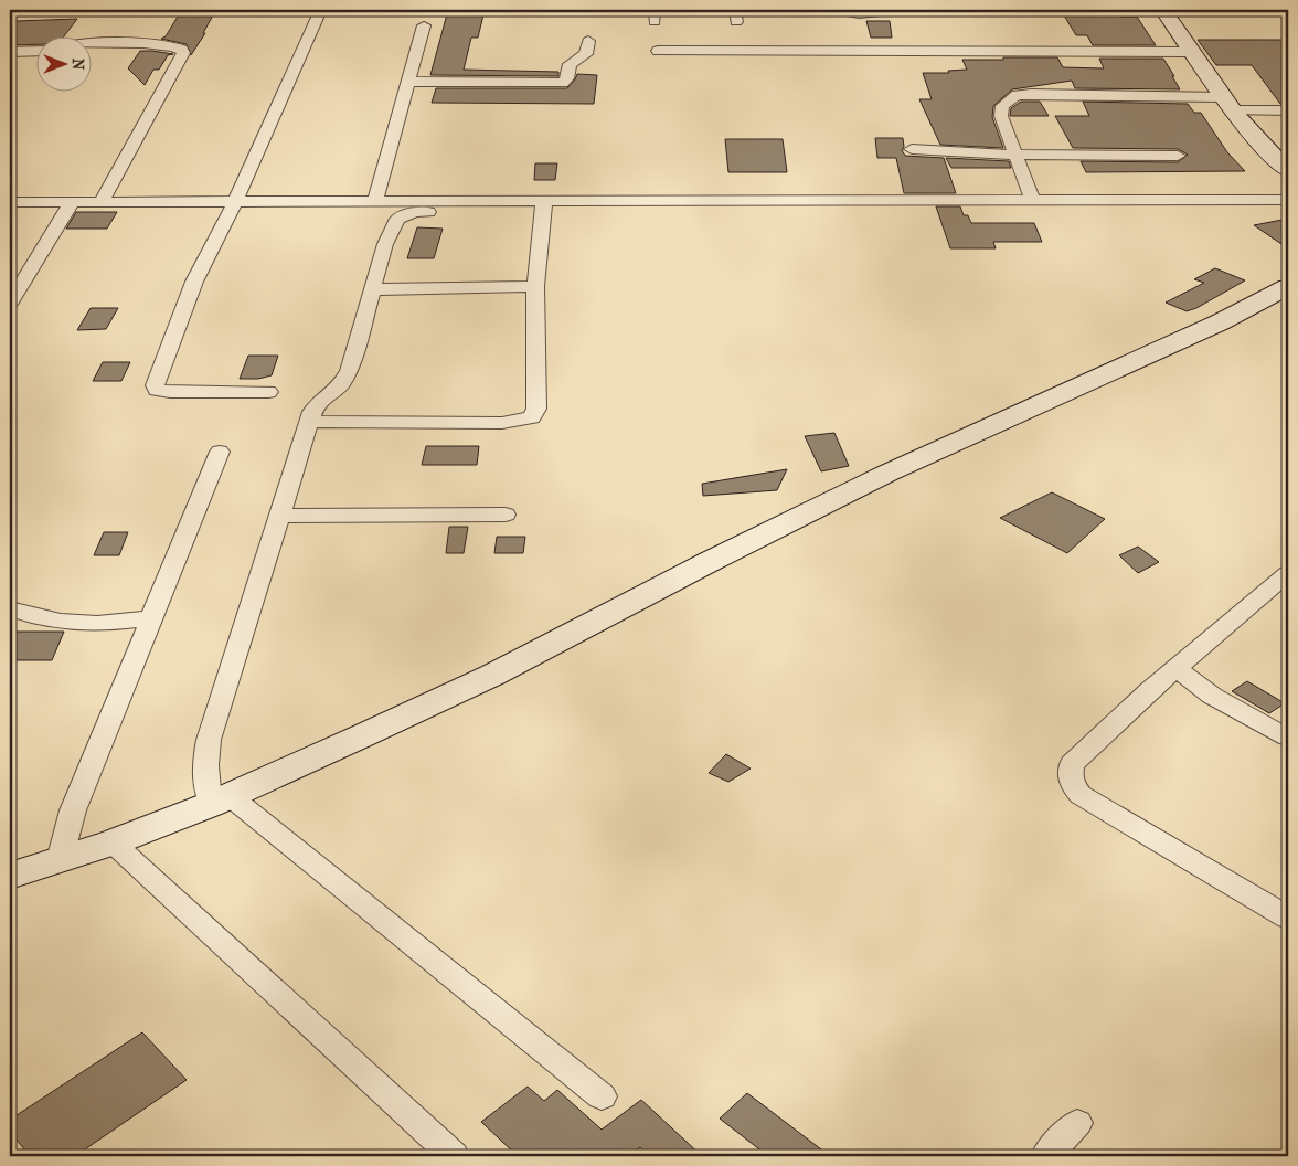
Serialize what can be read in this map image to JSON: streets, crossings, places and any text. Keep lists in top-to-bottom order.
{
  "north": "right"
}
